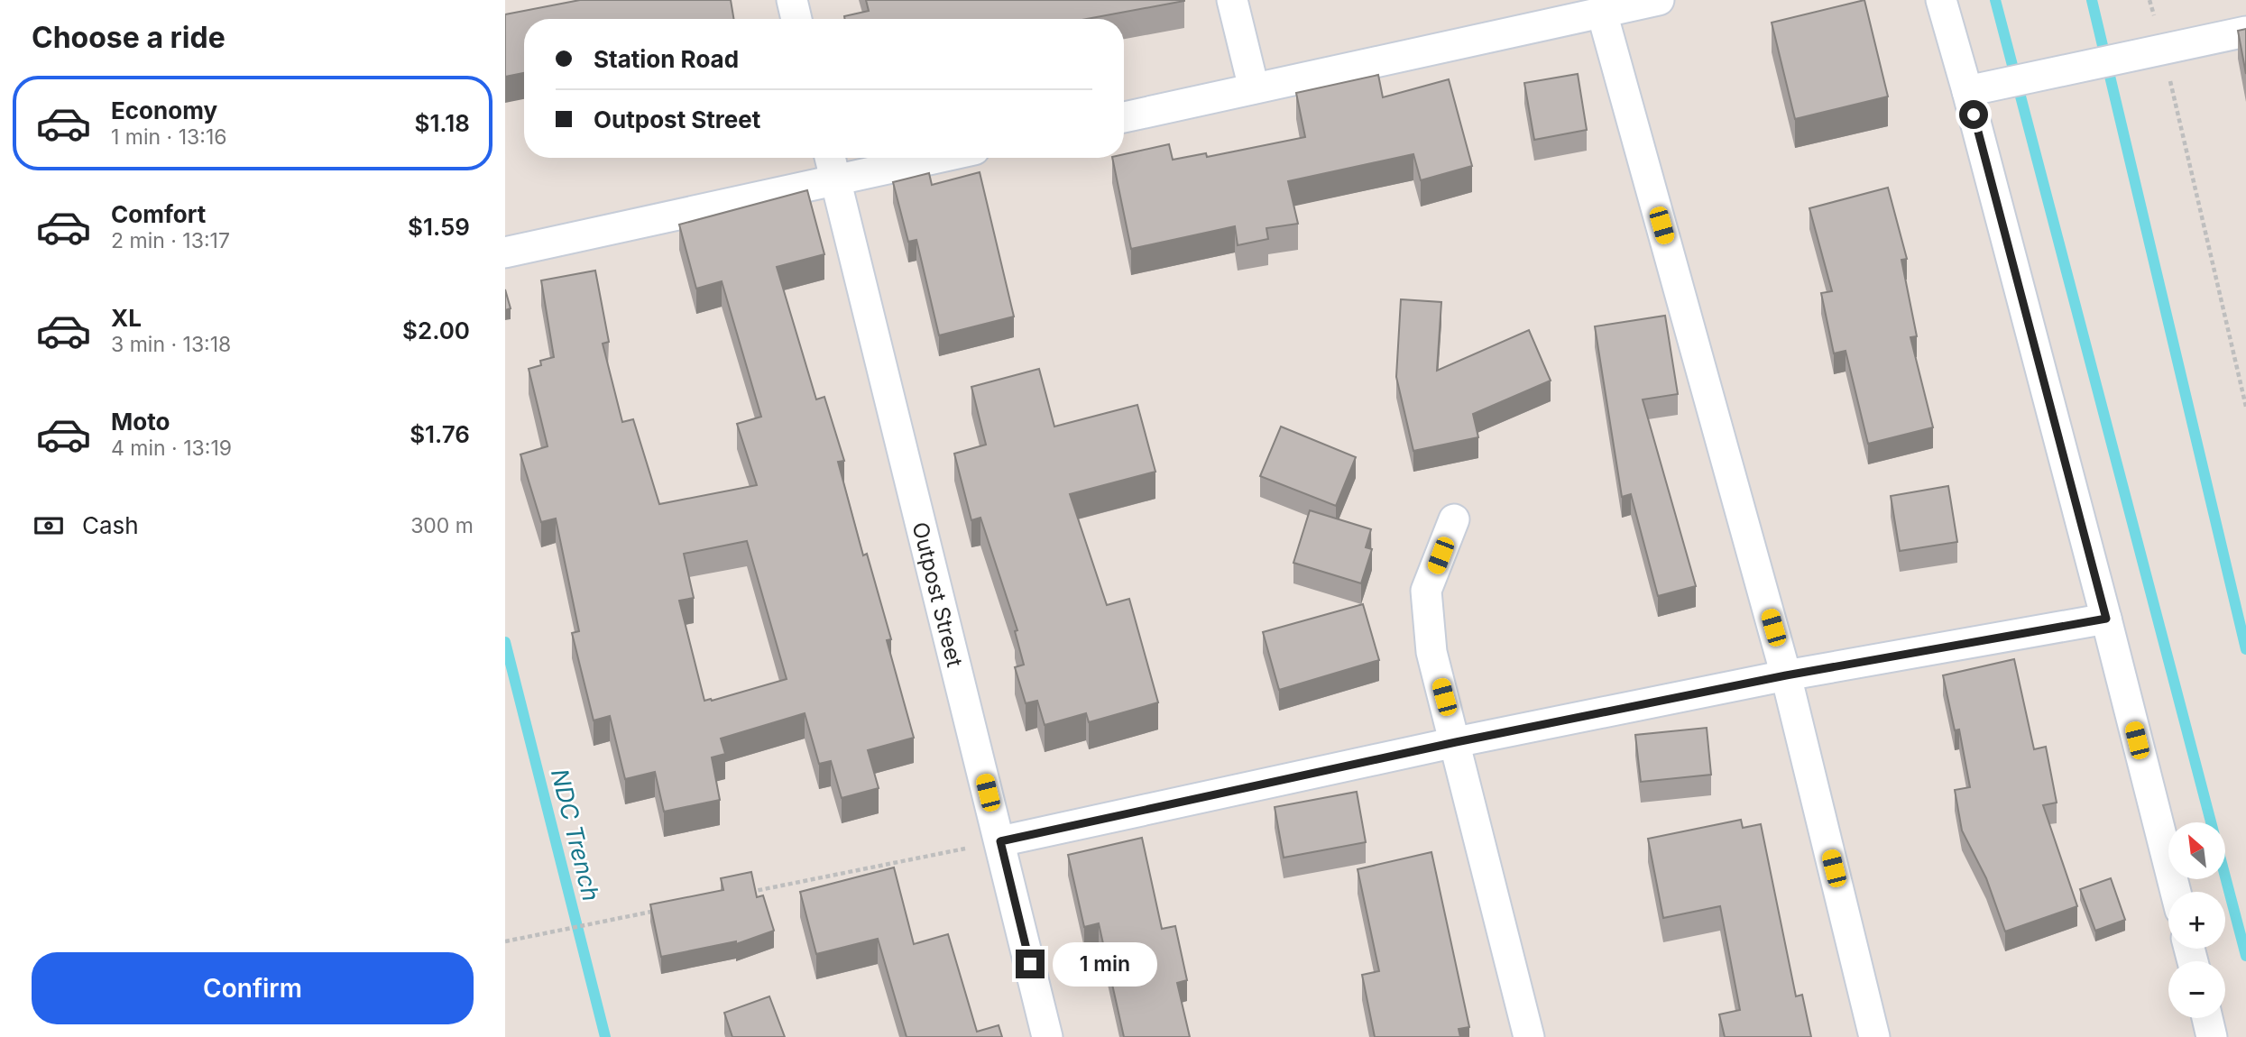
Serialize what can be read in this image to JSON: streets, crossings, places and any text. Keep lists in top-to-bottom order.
{
  "streets": {
    "street": ["Outpost Street"]
  },
  "water": ["NDC Trench"],
  "north": "top left",
  "page": {
    "heading": "Choose a ride",
    "banner": ["Station Road", "Outpost Street"],
    "list": [
      {
        "name": "Economy",
        "note": "1 min · 13:16",
        "value": "$1.18"
      },
      {
        "name": "Comfort",
        "note": "2 min · 13:17",
        "value": "$1.59"
      },
      {
        "name": "XL",
        "note": "3 min · 13:18",
        "value": "$2.00"
      },
      {
        "name": "Moto",
        "note": "4 min · 13:19",
        "value": "$1.76"
      }
    ],
    "pay": ["Cash", "300 m"],
    "map_buttons": ["+", "−"],
    "buttons": "Confirm",
    "bubble": "1 min"
  }
}
